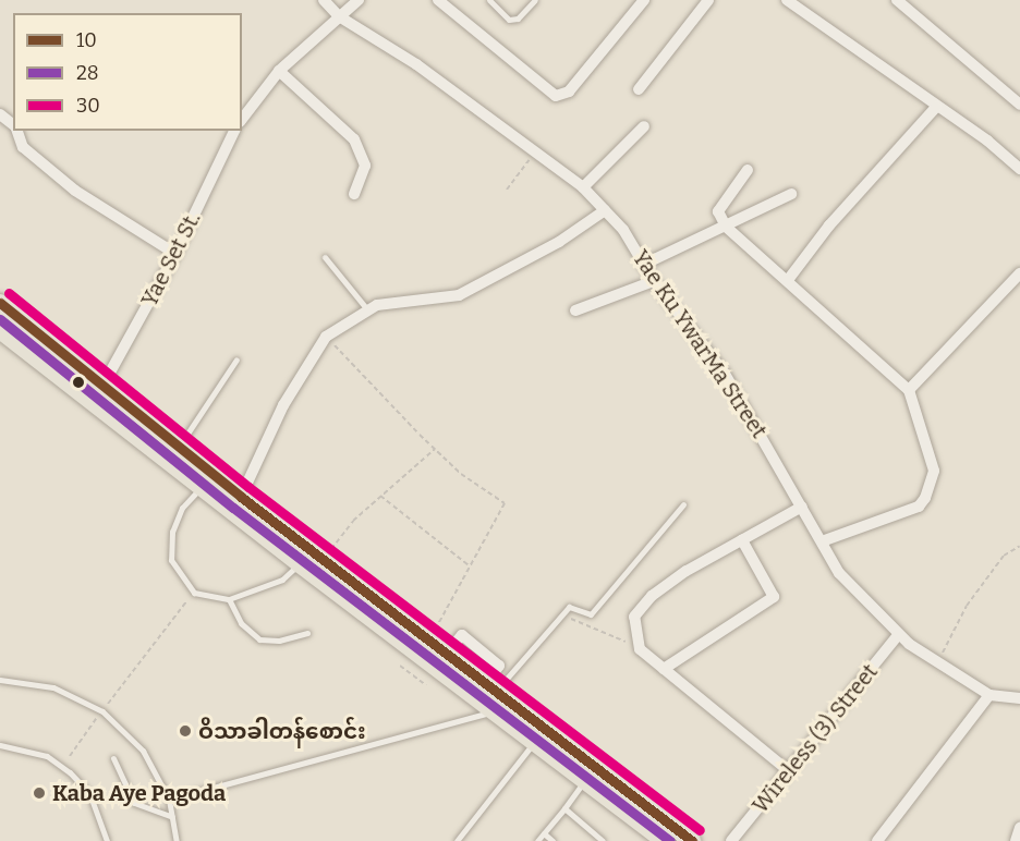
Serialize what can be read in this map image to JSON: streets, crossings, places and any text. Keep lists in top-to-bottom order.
{
  "streets": {
    "street": ["Yae Set St.", "Yae Ku YwarMa Street", "Wireless (3) Street"]
  },
  "crossings": [
    ["Yae Ku YwarMa Street", "Wireless (3) Street"]
  ],
  "places": ["ဝိသာခါတန်စောင်း", "Kaba Aye Pagoda"],
  "lines": ["transit line 30", "transit line 10", "transit line 28"],
  "legend": ["10", "28", "30"]
}
